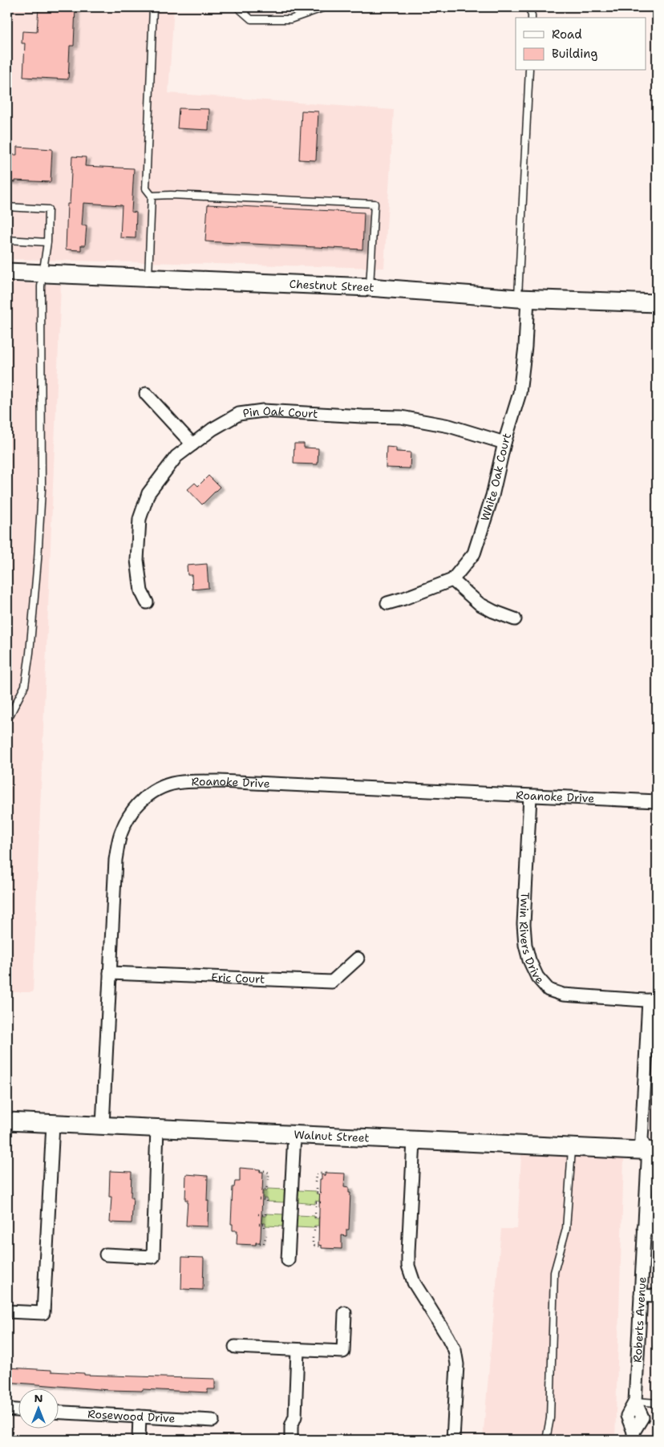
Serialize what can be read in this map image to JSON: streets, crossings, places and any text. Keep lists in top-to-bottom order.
{
  "streets": {
    "street": [
      "Chestnut Street",
      "Pin Oak Court",
      "White Oak Court",
      "Roanoke Drive",
      "Twin Rivers Drive",
      "Eric Court",
      "Walnut Street",
      "Roberts Avenue",
      "Rosewood Drive"
    ]
  },
  "crossings": [
    ["Chestnut Street", "White Oak Court"],
    ["Pin Oak Court", "White Oak Court"],
    ["Roanoke Drive", "Twin Rivers Drive"],
    ["Roanoke Drive", "Eric Court"],
    ["Roanoke Drive", "Walnut Street"],
    ["Twin Rivers Drive", "Roberts Avenue"],
    ["Walnut Street", "Roberts Avenue"]
  ],
  "legend": ["Road", "Building"],
  "north": "top"
}
